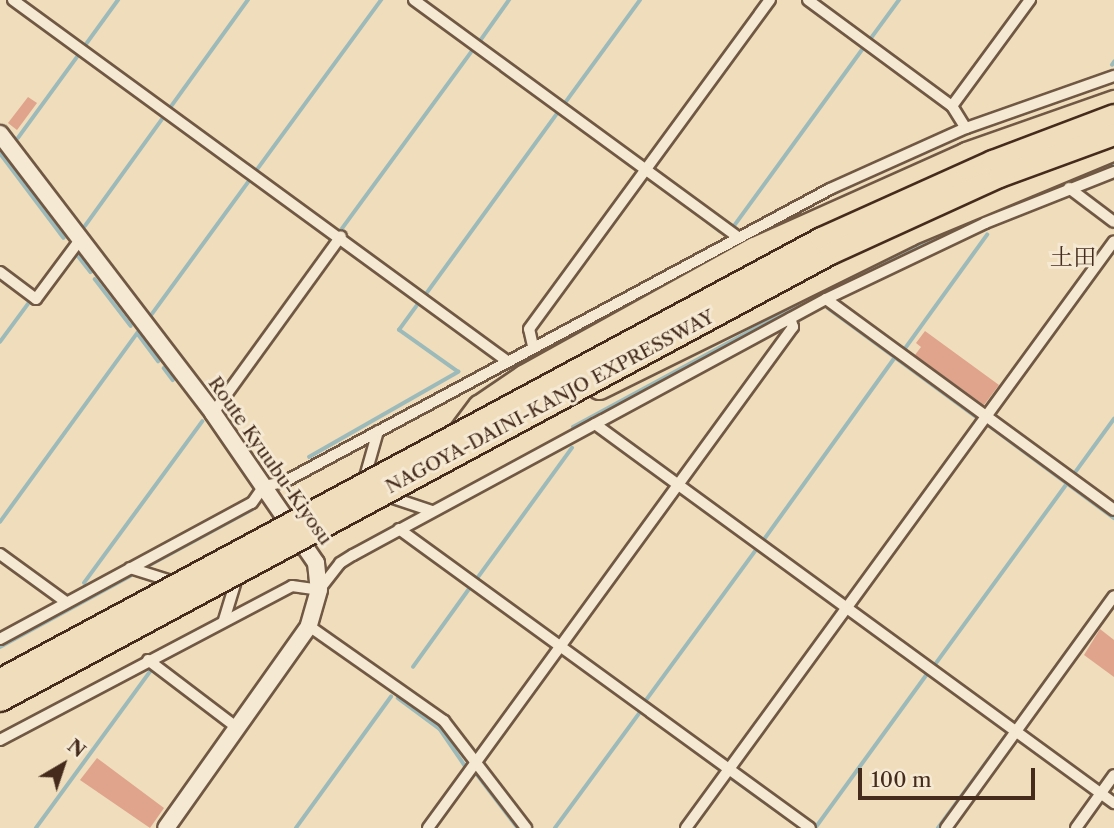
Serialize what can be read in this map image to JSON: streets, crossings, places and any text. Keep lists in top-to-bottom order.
{
  "streets": {
    "highway": ["NAGOYA-DAINI-KANJO EXPRESSWAY"],
    "main road": ["Route Kyuubu-Kiyosu"]
  },
  "districts": ["土田"],
  "scale_bar": "100 m",
  "north": "top right"
}
